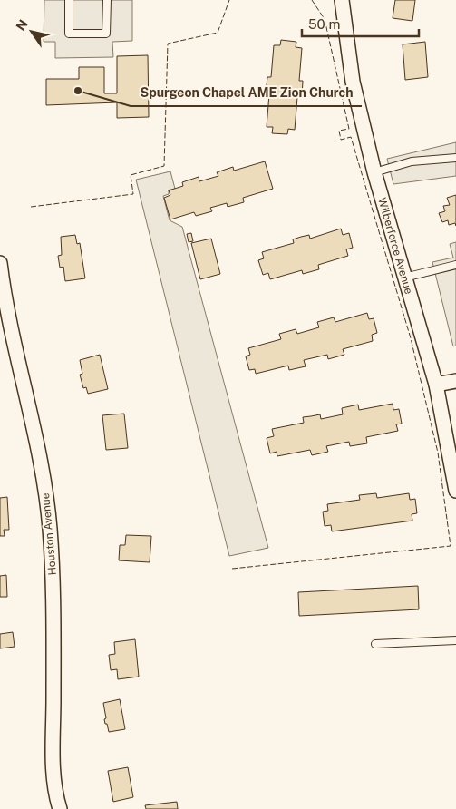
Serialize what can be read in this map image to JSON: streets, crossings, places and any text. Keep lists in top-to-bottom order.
{
  "streets": {
    "street": ["Wilberforce Avenue", "Houston Avenue"]
  },
  "places": ["Spurgeon Chapel AME Zion Church"],
  "scale_bar": "50 m",
  "north": "top left"
}
